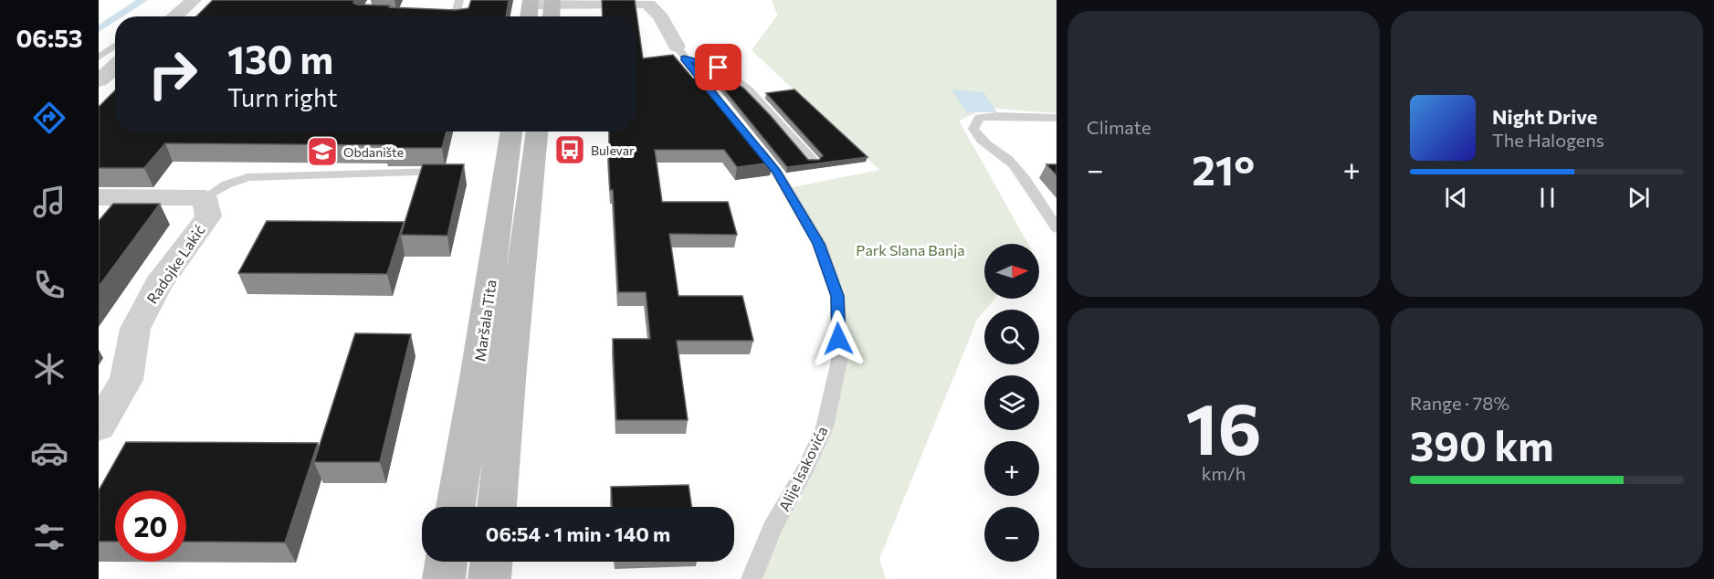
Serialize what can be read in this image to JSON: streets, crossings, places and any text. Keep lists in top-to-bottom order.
{
  "streets": {
    "main road": ["Maršala Tita"],
    "street": ["Radojke Lakić"],
    "lane": ["Alije Isakovića"]
  },
  "parks": ["Park Slana Banja"],
  "places": {
    "bus stop": ["Bulevar"],
    "school or university": ["Obdanište"]
  },
  "north": "right",
  "page": {
    "tabs": "06:53",
    "tile": [
      "Climate",
      ["16", "km/h"],
      ["Range · 78%", "390 km"]
    ],
    "turn": ["130 m", "Turn right"],
    "song": ["Night Drive", "The Halogens"],
    "heat": ["−", "21°", "+"],
    "map_buttons": ["+", "−"],
    "limit": "20",
    "trip": "06:54 · 1 min · 140 m"
  }
}
